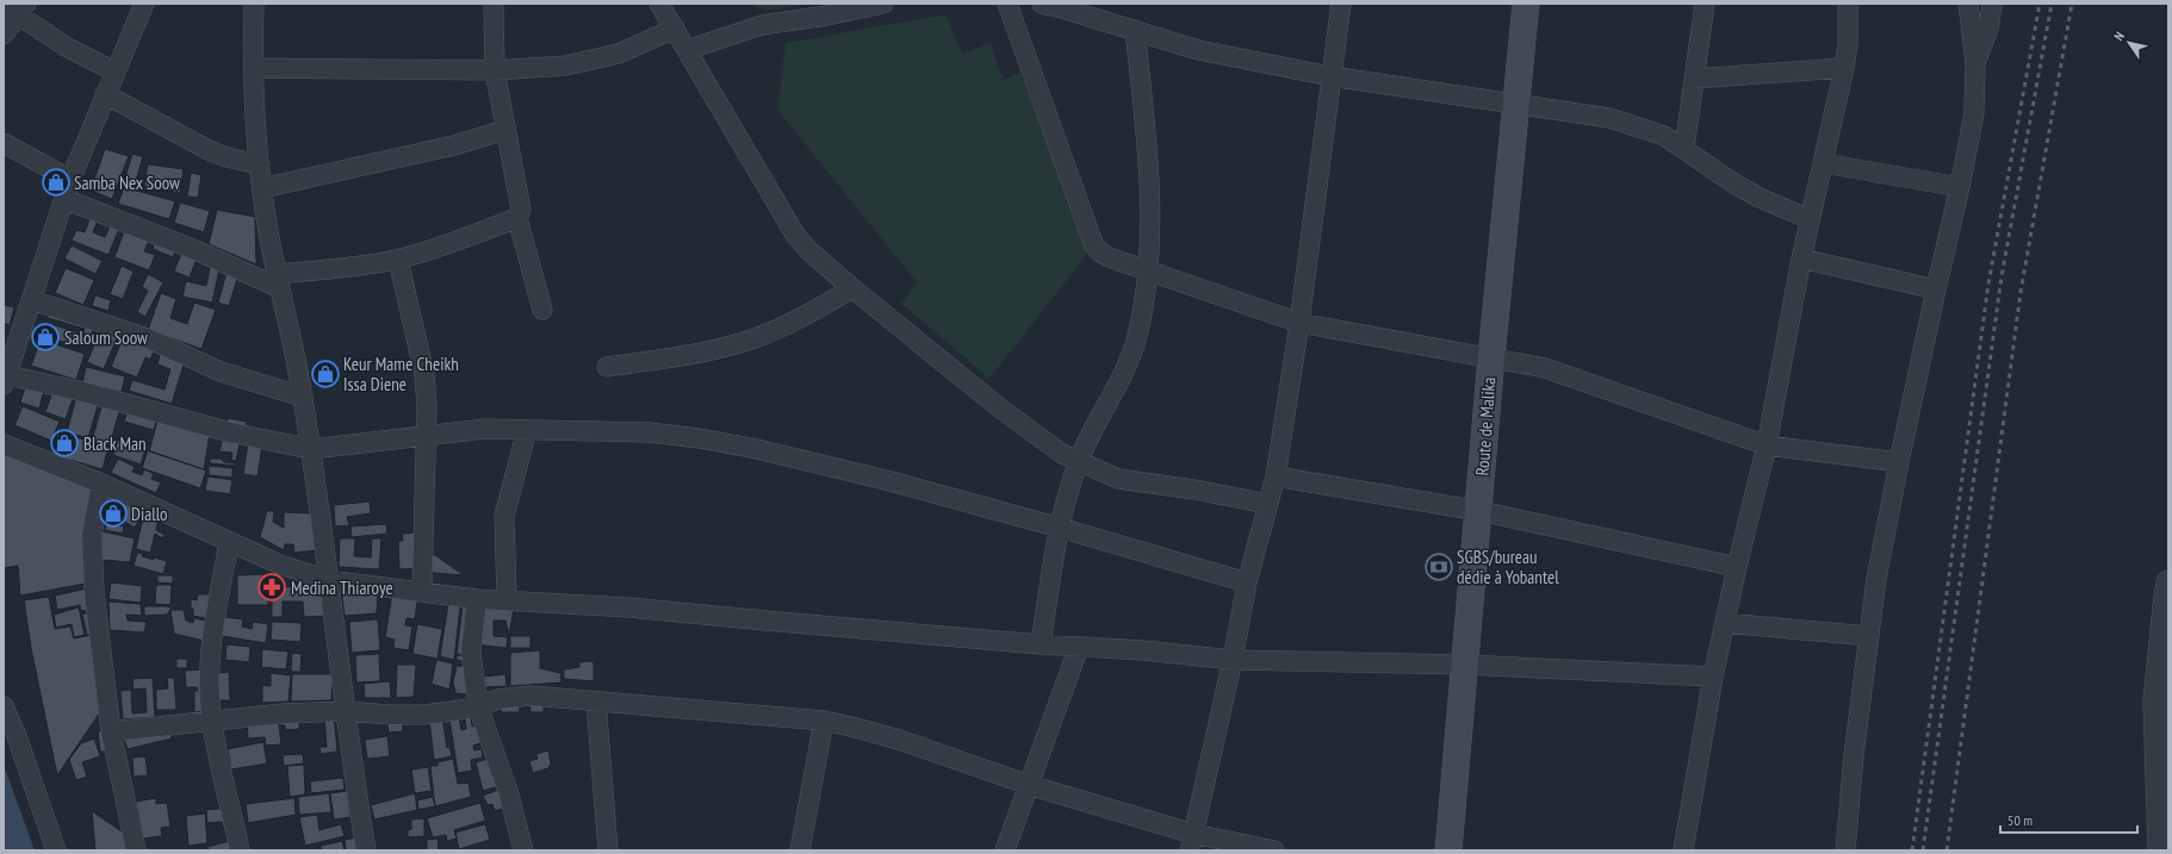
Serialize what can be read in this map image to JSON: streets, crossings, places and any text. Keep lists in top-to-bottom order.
{
  "streets": {
    "main road": ["Route de Malika"]
  },
  "places": {
    "shop": [
      "Samba Nex Soow",
      "Saloum Soow",
      "Keur Mame Cheikh Issa Diene",
      "Black Man",
      "Diallo"
    ],
    "bank": ["SGBS/bureau dédie à Yobantel"],
    "pharmacy": ["Medina Thiaroye"]
  },
  "scale_bar": "50 m",
  "north": "top left"
}
